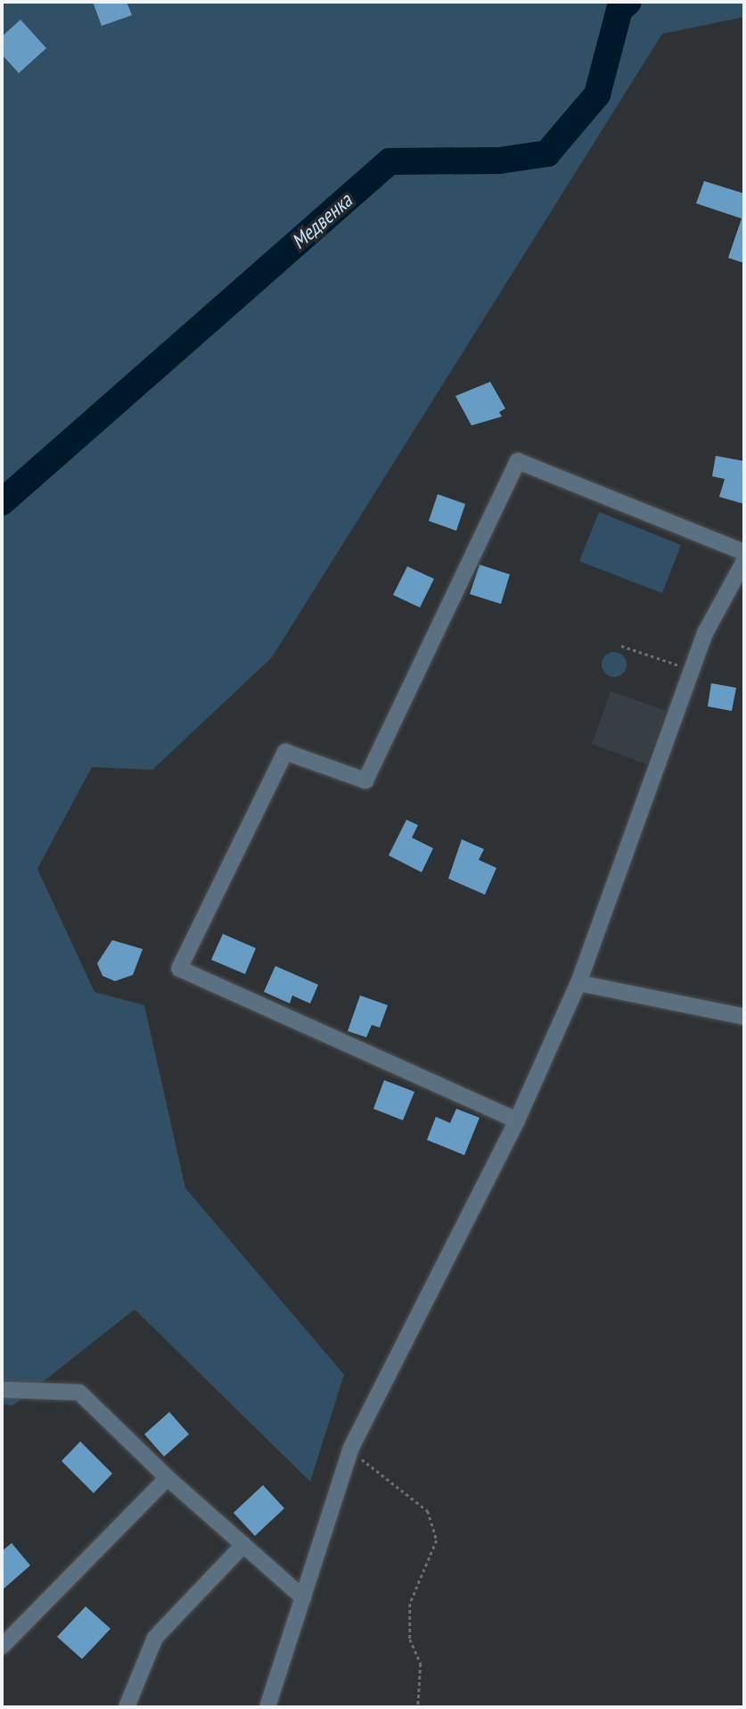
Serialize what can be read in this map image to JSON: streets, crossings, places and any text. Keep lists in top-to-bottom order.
{
  "water": ["Медвенка"]
}
